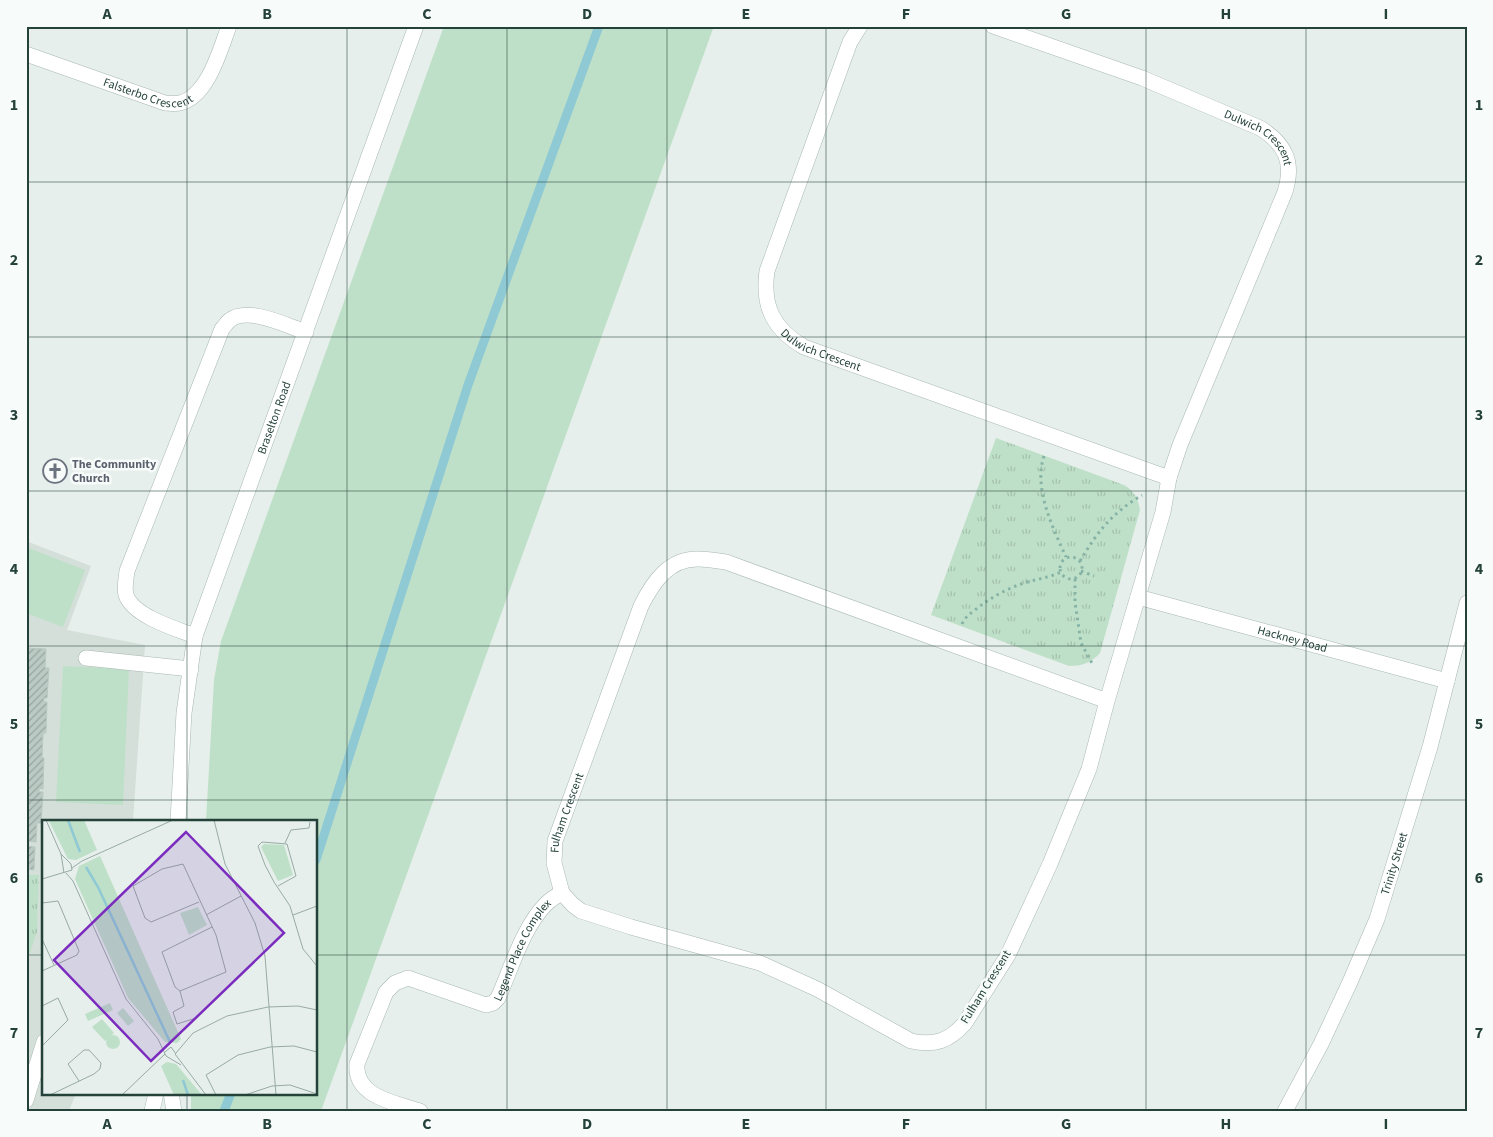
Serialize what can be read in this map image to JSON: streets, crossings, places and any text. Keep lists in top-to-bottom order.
{
  "streets": {
    "street": [
      "Falsterbo Crescent",
      "Dulwich Crescent",
      "Braselton Road",
      "Hackney Road",
      "Fulham Crescent",
      "Trinity Street",
      "Legend Place Complex"
    ]
  },
  "crossings": [
    ["Dulwich Crescent", "Hackney Road"],
    ["Dulwich Crescent", "Fulham Crescent"],
    ["Hackney Road", "Fulham Crescent"],
    ["Hackney Road", "Trinity Street"],
    ["Fulham Crescent", "Legend Place Complex"]
  ],
  "places": {
    "church": ["The Community Church"]
  },
  "grid": {
    "columns": [
      "A",
      "B",
      "C",
      "D",
      "E",
      "F",
      "G",
      "H",
      "I"
    ],
    "rows": [
      "1",
      "2",
      "3",
      "4",
      "5",
      "6",
      "7"
    ]
  }
}
